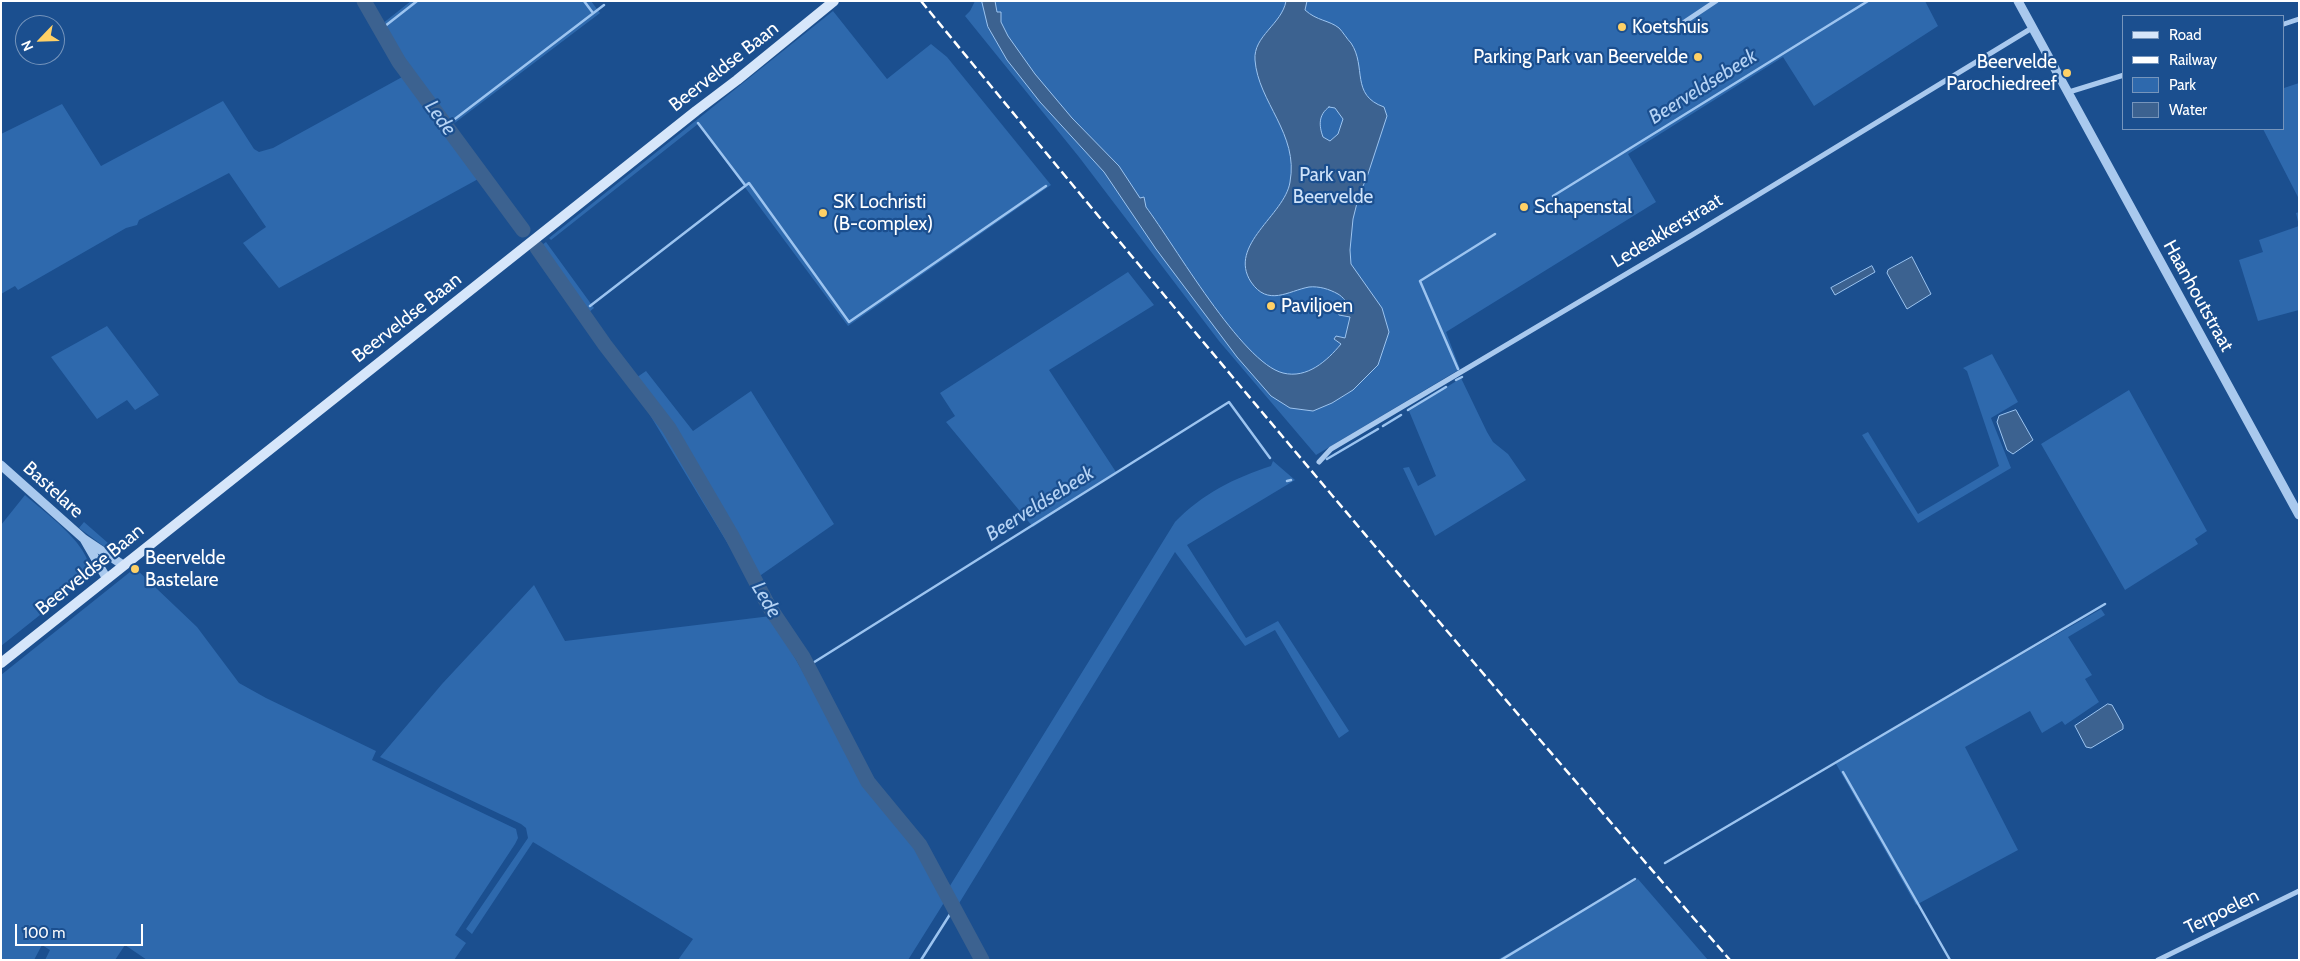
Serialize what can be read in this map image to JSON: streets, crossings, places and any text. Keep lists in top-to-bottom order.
{
  "streets": {
    "main road": ["Beerveldse Baan"],
    "street": [
      "Ledeakkerstraat",
      "Haanhoutstraat",
      "Bastelare",
      "Terpoelen"
    ]
  },
  "crossings": [
    ["Beerveldse Baan", "Bastelare"],
    ["Ledeakkerstraat", "Haanhoutstraat"]
  ],
  "water": ["Beerveldsebeek", "Lede"],
  "parks": ["Park van Beervelde"],
  "places": [
    "Koetshuis",
    "Parking Park van Beervelde",
    "Beervelde Parochiedreef",
    "Schapenstal",
    "SK Lochristi (B-complex)",
    "Paviljoen",
    "Beervelde Bastelare"
  ],
  "legend": [
    "Road",
    "Railway",
    "Park",
    "Water"
  ],
  "scale_bar": "100 m",
  "north": "bottom left"
}
